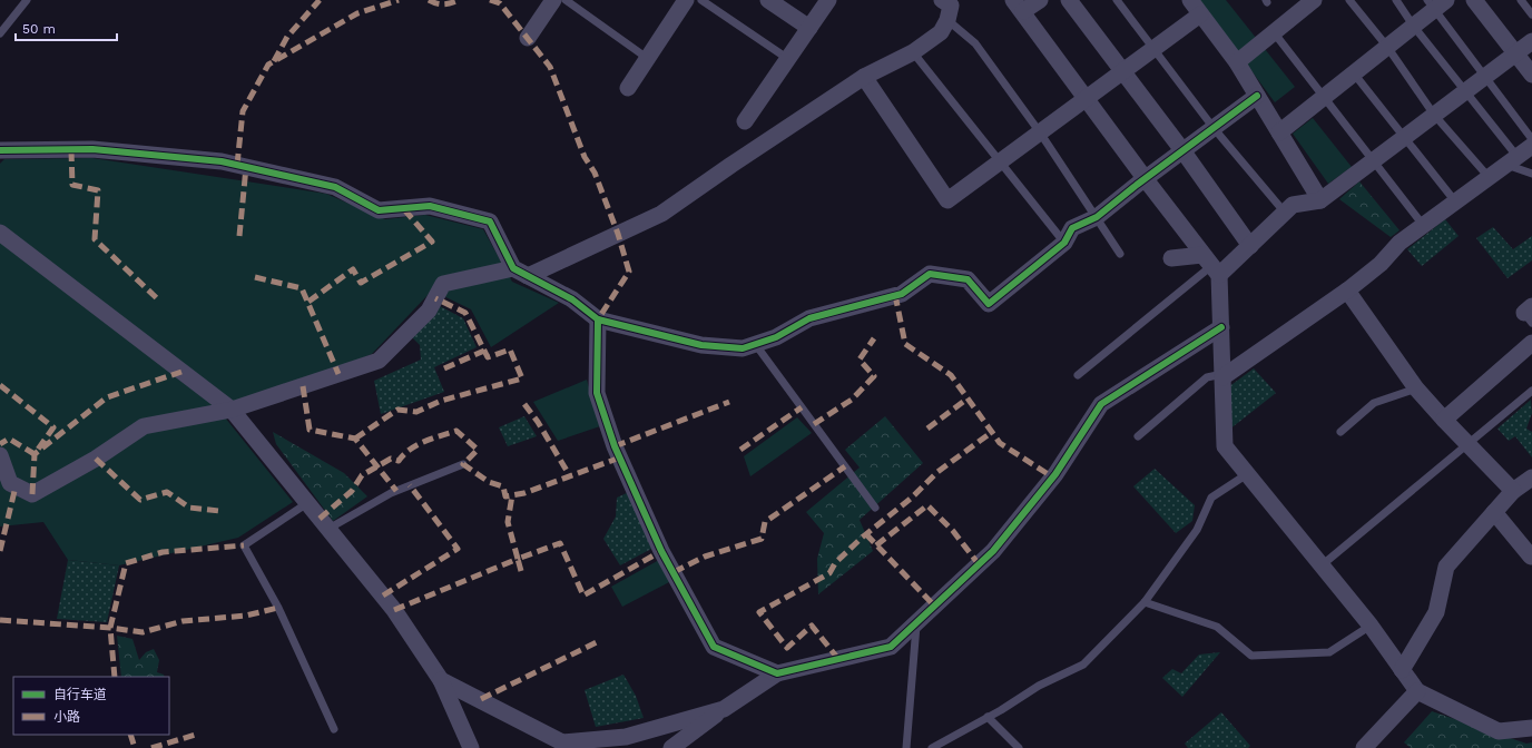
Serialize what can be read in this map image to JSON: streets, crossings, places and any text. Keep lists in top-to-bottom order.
{
  "legend": ["自行车道", "小路"],
  "scale_bar": "50 m"
}
